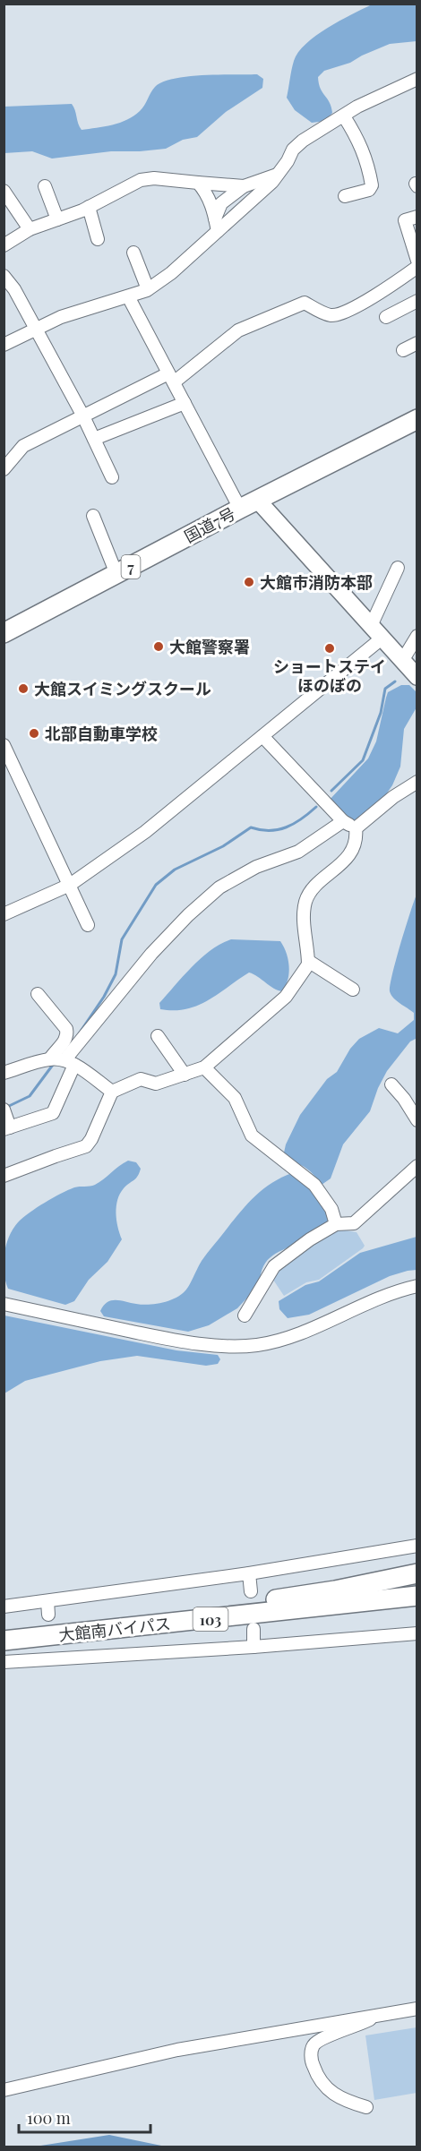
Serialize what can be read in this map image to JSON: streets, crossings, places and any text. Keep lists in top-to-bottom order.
{
  "streets": {
    "highway": [
      "国道7号",
      "7",
      "103",
      "大館南バイパス"
    ]
  },
  "places": [
    "大館市消防本部",
    "大館警察署",
    "ショートステイ ほのぼの",
    "大館スイミングスクール",
    "北部自動車学校"
  ],
  "scale_bar": "100 m"
}
